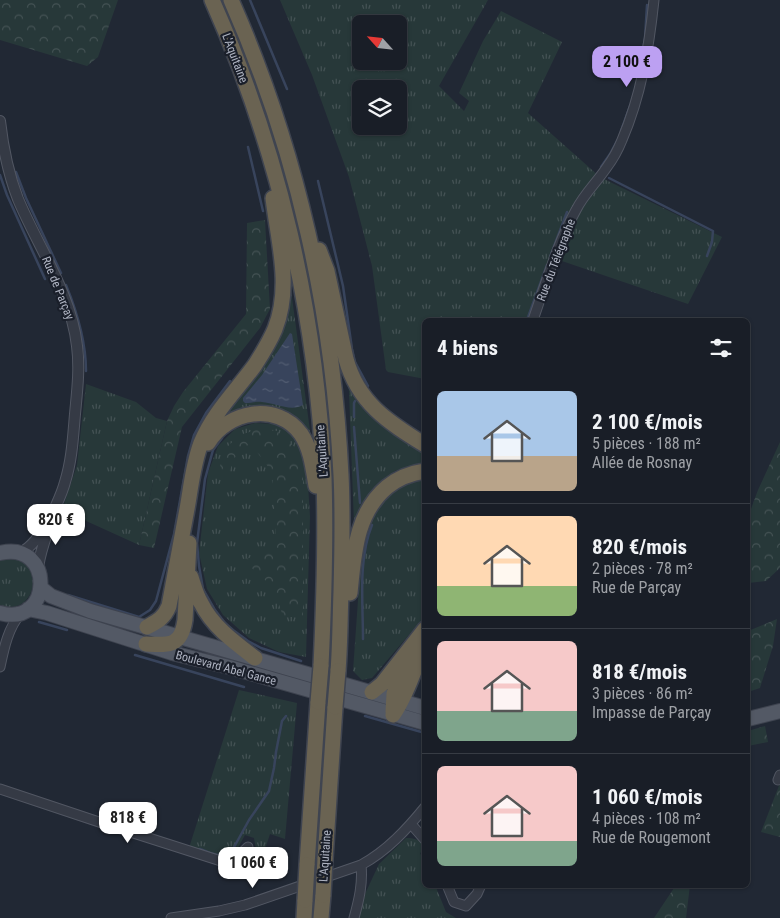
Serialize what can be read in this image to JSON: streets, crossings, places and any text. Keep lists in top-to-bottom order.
{
  "streets": {
    "highway": ["L'Aquitaine"],
    "main road": ["Boulevard Abel Gance"],
    "street": ["Rue du Télégraphe", "Rue de Parçay"]
  },
  "north": "top left",
  "page": {
    "price": [
      "2 100 €",
      "820 €",
      "818 €",
      "1 060 €"
    ],
    "heading": "4 biens",
    "list": [
      {
        "name": "2 100 €/mois",
        "note": "5 pièces · 188 m² · Allée de Rosnay"
      },
      {
        "name": "820 €/mois",
        "note": "2 pièces · 78 m² · Rue de Parçay"
      },
      {
        "name": "818 €/mois",
        "note": "3 pièces · 86 m² · Impasse de Parçay"
      },
      {
        "name": "1 060 €/mois",
        "note": "4 pièces · 108 m² · Rue de Rougemont"
      }
    ]
  }
}
